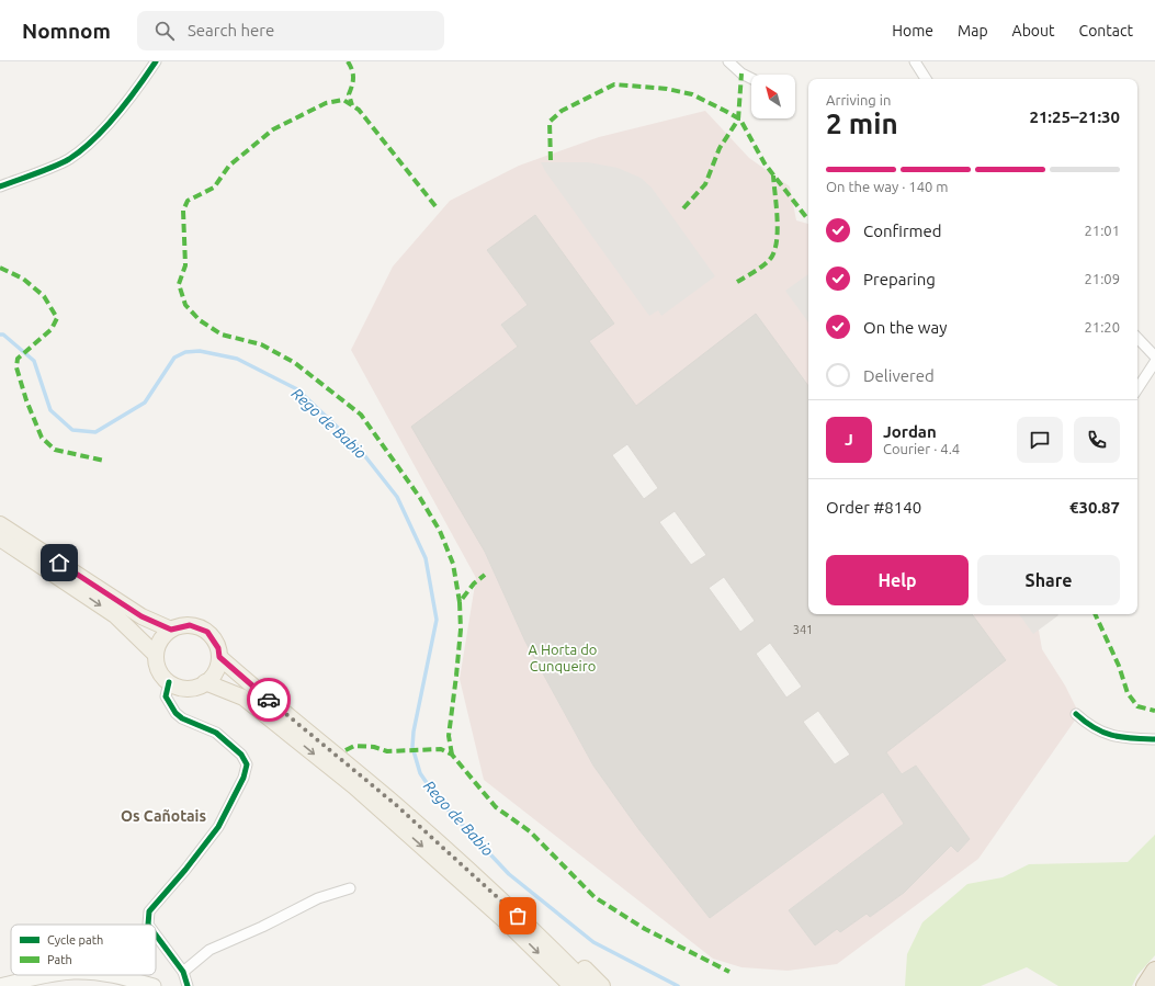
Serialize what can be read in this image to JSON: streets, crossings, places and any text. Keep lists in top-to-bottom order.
{
  "districts": ["Os Cañotais"],
  "water": ["Rego de Babio"],
  "parks": ["A Horta do Cunqueiro"],
  "house_numbers": ["341"],
  "legend": ["Cycle path", "Path"],
  "north": "top left",
  "page": {
    "header": "Nomnom",
    "search": "Search here",
    "nav": [
      "Home",
      "Map",
      "About",
      "Contact"
    ],
    "heading": ["2 min", "Arriving in", "21:25–21:30"],
    "panel": [
      "Jordan",
      "Courier · 4.4",
      "Order #8140",
      "€30.87"
    ],
    "bar": "On the way · 140 m",
    "list": [
      ["Confirmed", "21:01"],
      ["Preparing", "21:09"],
      ["On the way", "21:20"],
      "Delivered"
    ],
    "round": "J",
    "buttons": ["Help", "Share"]
  }
}
